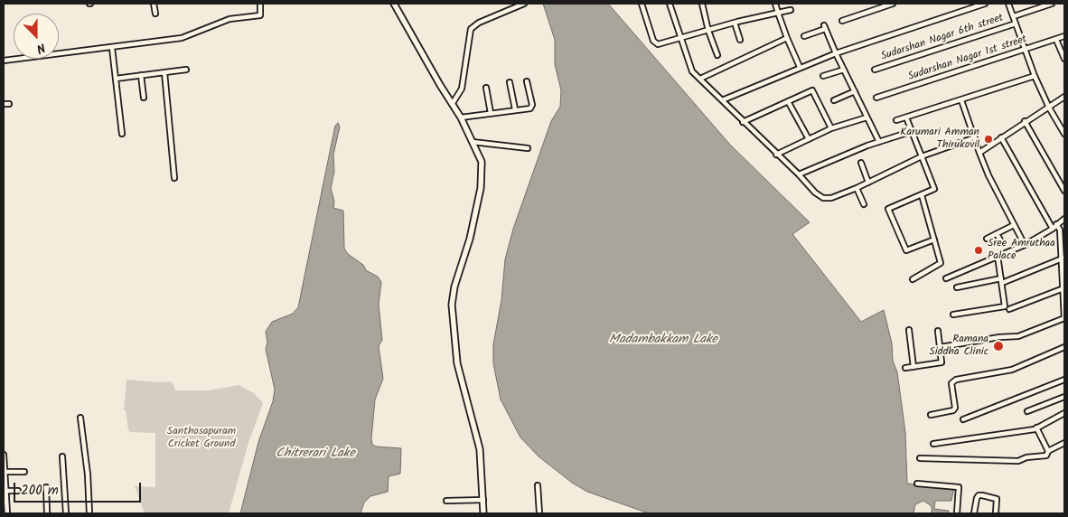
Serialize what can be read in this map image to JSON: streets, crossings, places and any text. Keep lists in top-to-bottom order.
{
  "streets": {
    "street": ["Sudarshan Nagar 6th street", "Sudarshan Nagar 1st street"]
  },
  "water": ["Madambakkam Lake", "Chitrerari Lake"],
  "parks": ["Santhosapuram Cricket Ground"],
  "places": ["Karumari Amman Thirukovil", "Sree Amruthaa Palace", "Ramana Siddha Clinic"],
  "scale_bar": "200 m",
  "north": "bottom"
}
